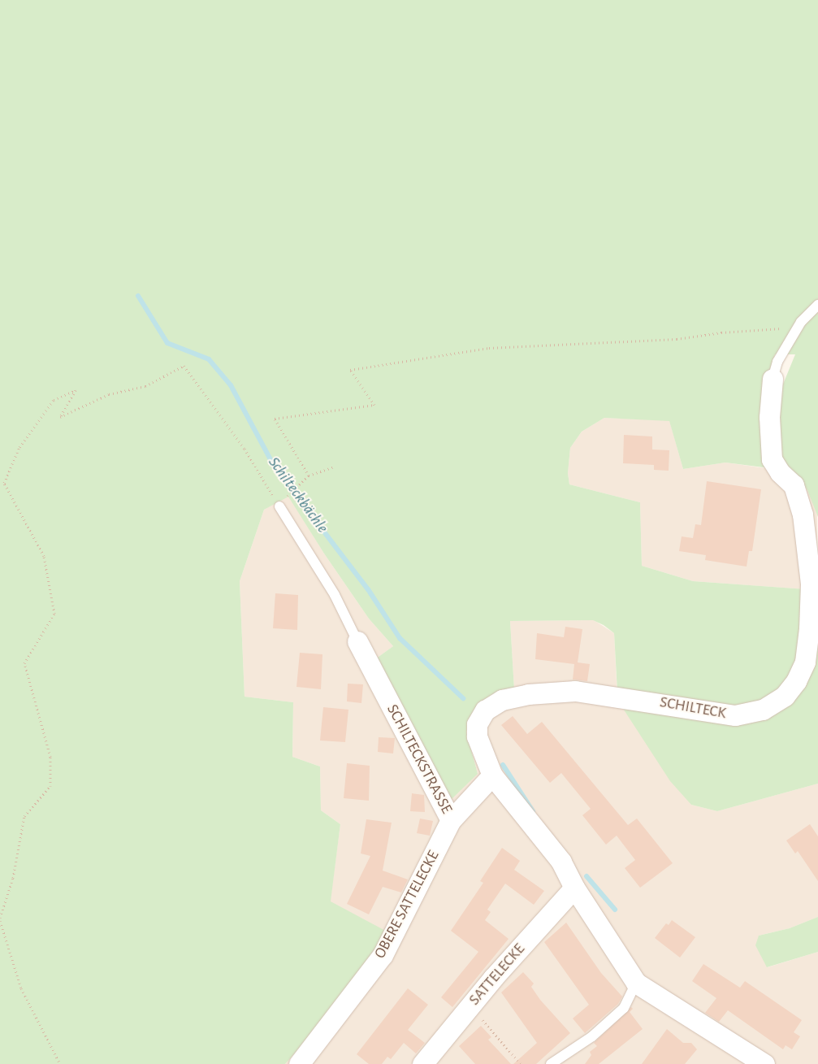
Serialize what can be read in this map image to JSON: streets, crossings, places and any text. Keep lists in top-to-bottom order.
{
  "streets": {
    "street": [
      "SCHILTECK",
      "SCHILTECKSTRASSE",
      "OBERE SATTELECKE",
      "SATTELECKE"
    ]
  },
  "crossings": [
    ["SCHILTECK", "SCHILTECKSTRASSE"],
    ["SCHILTECKSTRASSE", "OBERE SATTELECKE"]
  ],
  "water": ["Schilteckbächle"]
}
